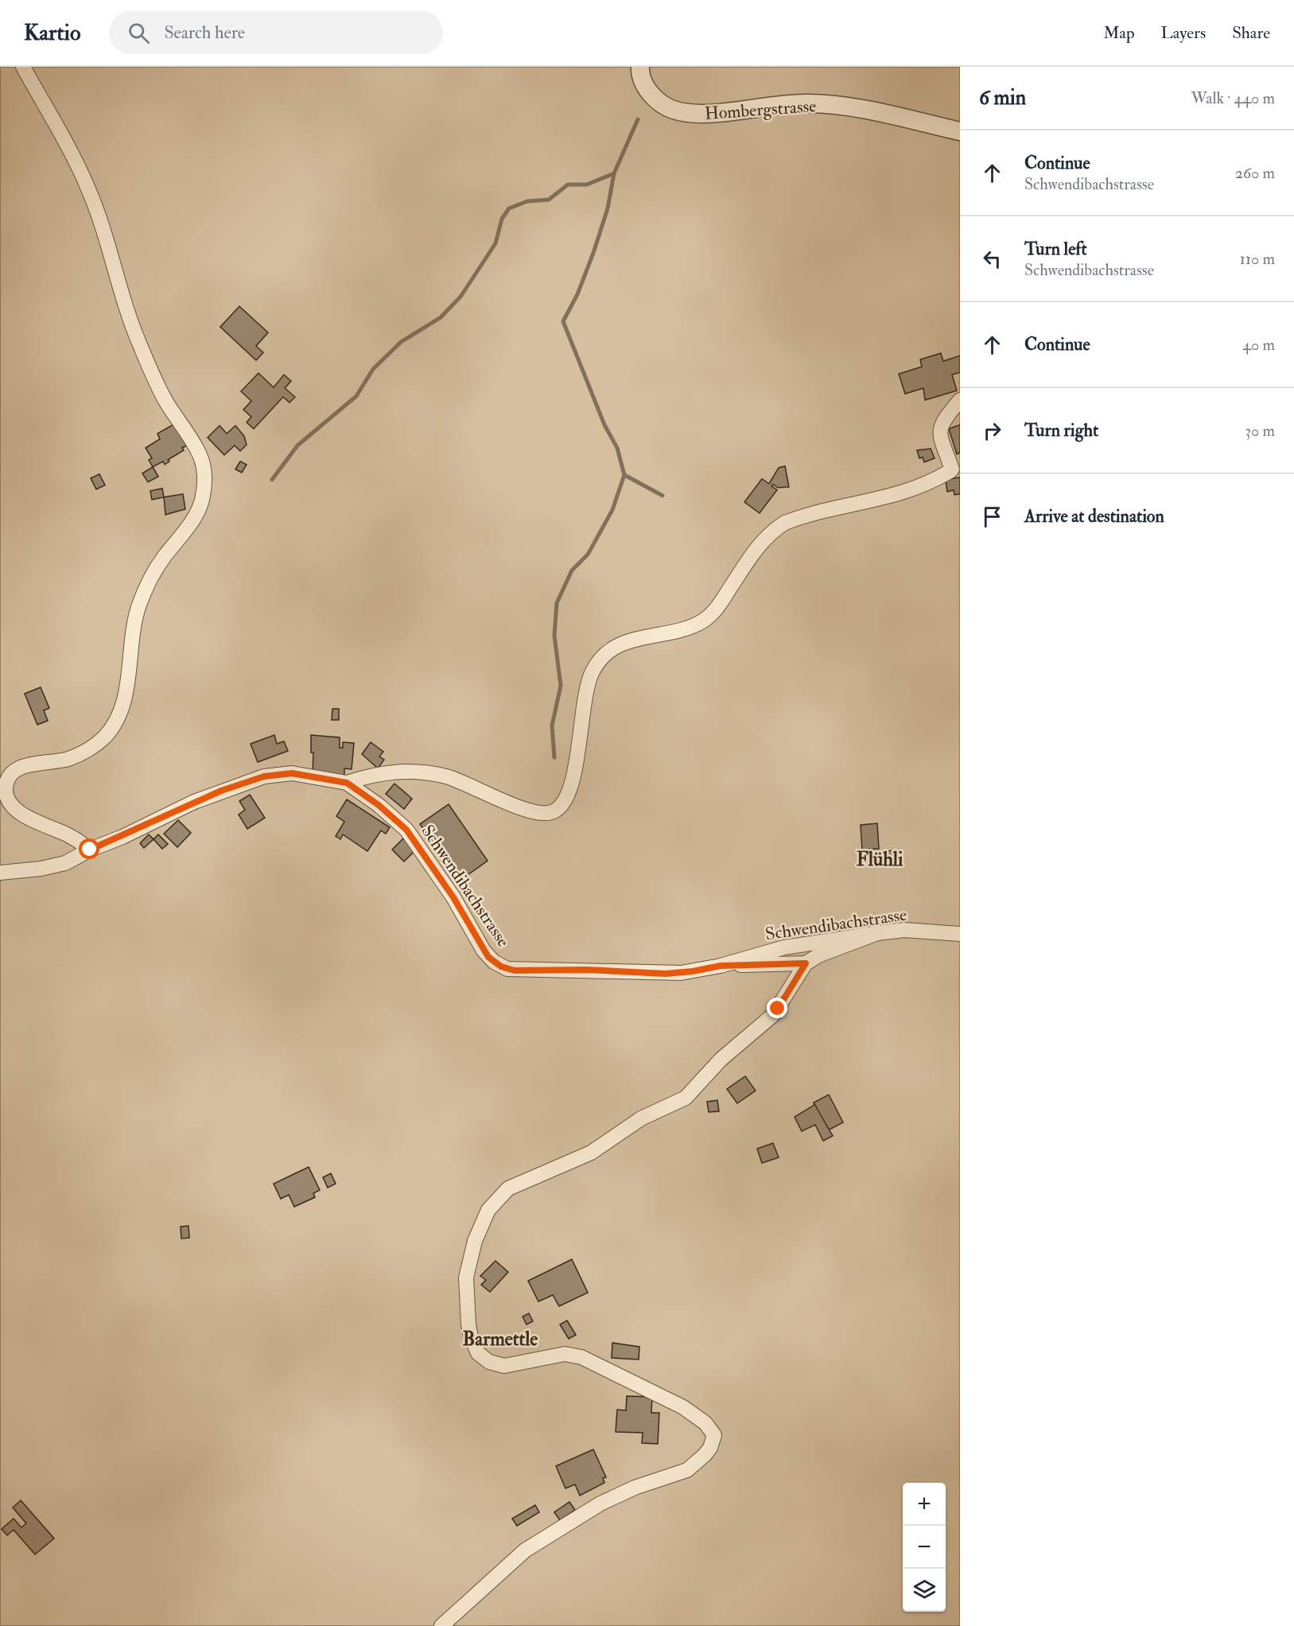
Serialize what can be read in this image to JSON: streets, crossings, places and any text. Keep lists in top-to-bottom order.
{
  "streets": {
    "street": ["Hombergstrasse", "Schwendibachstrasse"]
  },
  "districts": ["Flühli", "Barmettle"],
  "page": {
    "header": "Kartio",
    "search": "Search here",
    "nav": ["Map", "Layers", "Share"],
    "heading": ["6 min", "Walk · 440 m"],
    "list": [
      ["Continue", "Schwendibachstrasse", "260 m"],
      ["Turn left", "Schwendibachstrasse", "110 m"],
      ["Continue", "40 m"],
      ["Turn right", "30 m"],
      "Arrive at destination"
    ],
    "map_buttons": ["+", "−"]
  }
}
